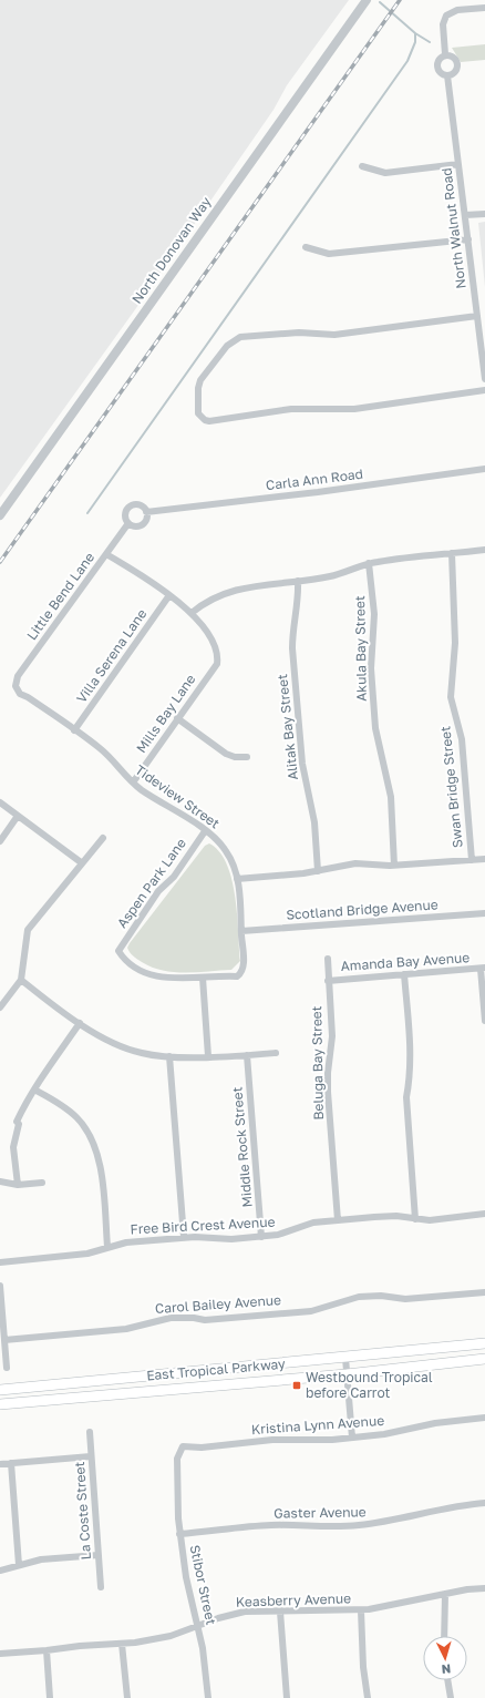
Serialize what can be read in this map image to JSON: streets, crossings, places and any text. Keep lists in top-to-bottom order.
{
  "streets": {
    "main road": ["East Tropical Parkway"],
    "street": [
      "North Walnut Road",
      "North Donovan Way",
      "Carla Ann Road",
      "Little Bend Lane",
      "Akula Bay Street",
      "Villa Serena Lane",
      "Mills Bay Lane",
      "Alitak Bay Street",
      "Swan Bridge Street",
      "Tideview Street",
      "Aspen Park Lane",
      "Scotland Bridge Avenue",
      "Amanda Bay Avenue",
      "Beluga Bay Street",
      "Middle Rock Street",
      "Free Bird Crest Avenue",
      "Carol Bailey Avenue",
      "Kristina Lynn Avenue",
      "La Coste Street",
      "Gaster Avenue",
      "Stibor Street",
      "Keasberry Avenue"
    ]
  },
  "crossings": [
    ["Carla Ann Road", "Little Bend Lane"],
    ["Little Bend Lane", "Tideview Street"],
    ["Villa Serena Lane", "Tideview Street"],
    ["Mills Bay Lane", "Tideview Street"],
    ["Tideview Street", "Aspen Park Lane"],
    ["Tideview Street", "Scotland Bridge Avenue"],
    ["Amanda Bay Avenue", "Beluga Bay Street"],
    ["Beluga Bay Street", "Free Bird Crest Avenue"],
    ["Middle Rock Street", "Free Bird Crest Avenue"],
    ["Kristina Lynn Avenue", "Stibor Street"],
    ["Gaster Avenue", "Stibor Street"],
    ["Stibor Street", "Keasberry Avenue"]
  ],
  "places": {
    "transit": ["Westbound Tropical before Carrot"]
  },
  "north": "bottom"
}
